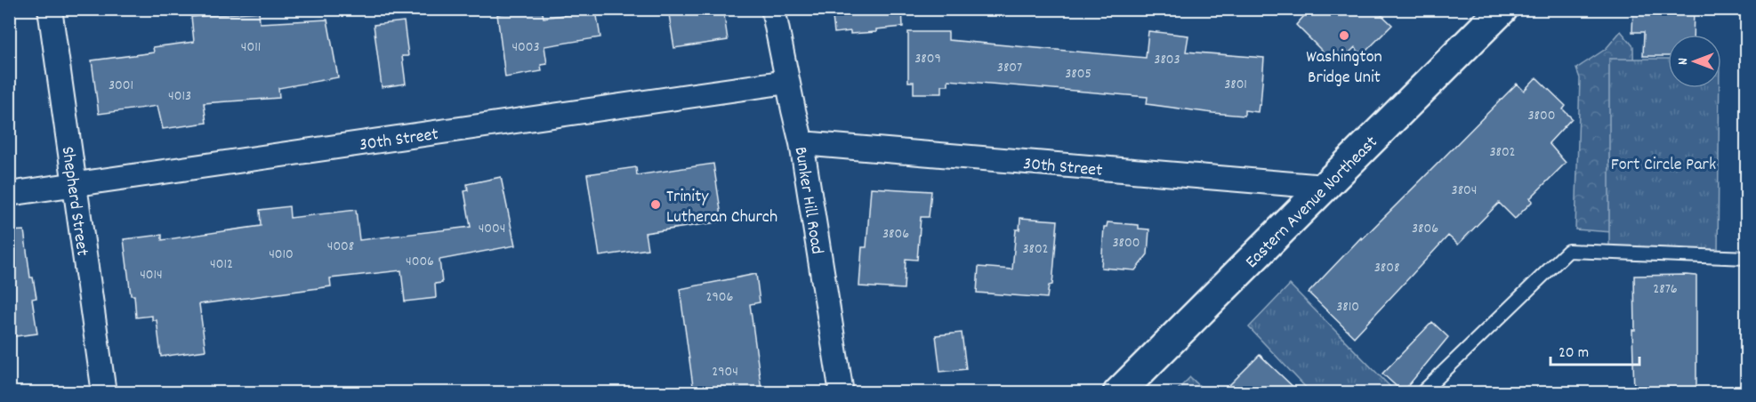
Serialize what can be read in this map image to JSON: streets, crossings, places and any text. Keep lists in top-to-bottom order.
{
  "streets": {
    "main road": ["Eastern Avenue Northeast"],
    "street": ["30th Street", "Bunker Hill Road", "Shepherd Street"]
  },
  "crossings": [
    ["30th Street", "Bunker Hill Road"],
    ["30th Street", "Shepherd Street"],
    ["30th Street", "Eastern Avenue Northeast"]
  ],
  "parks": ["Fort Circle Park"],
  "places": ["Washington Bridge Unit", "Trinity Lutheran Church"],
  "house_numbers": [
    "4011",
    "4003",
    "3809",
    "3803",
    "3807",
    "3805",
    "3801",
    "3001",
    "4013",
    "3800",
    "3802",
    "3804",
    "4004",
    "3806",
    "3806",
    "3800",
    "4008",
    "3802",
    "4010",
    "4006",
    "4012",
    "3808",
    "4014",
    "2876",
    "2906",
    "3810",
    "2904"
  ],
  "scale_bar": "20 m",
  "north": "left"
}
